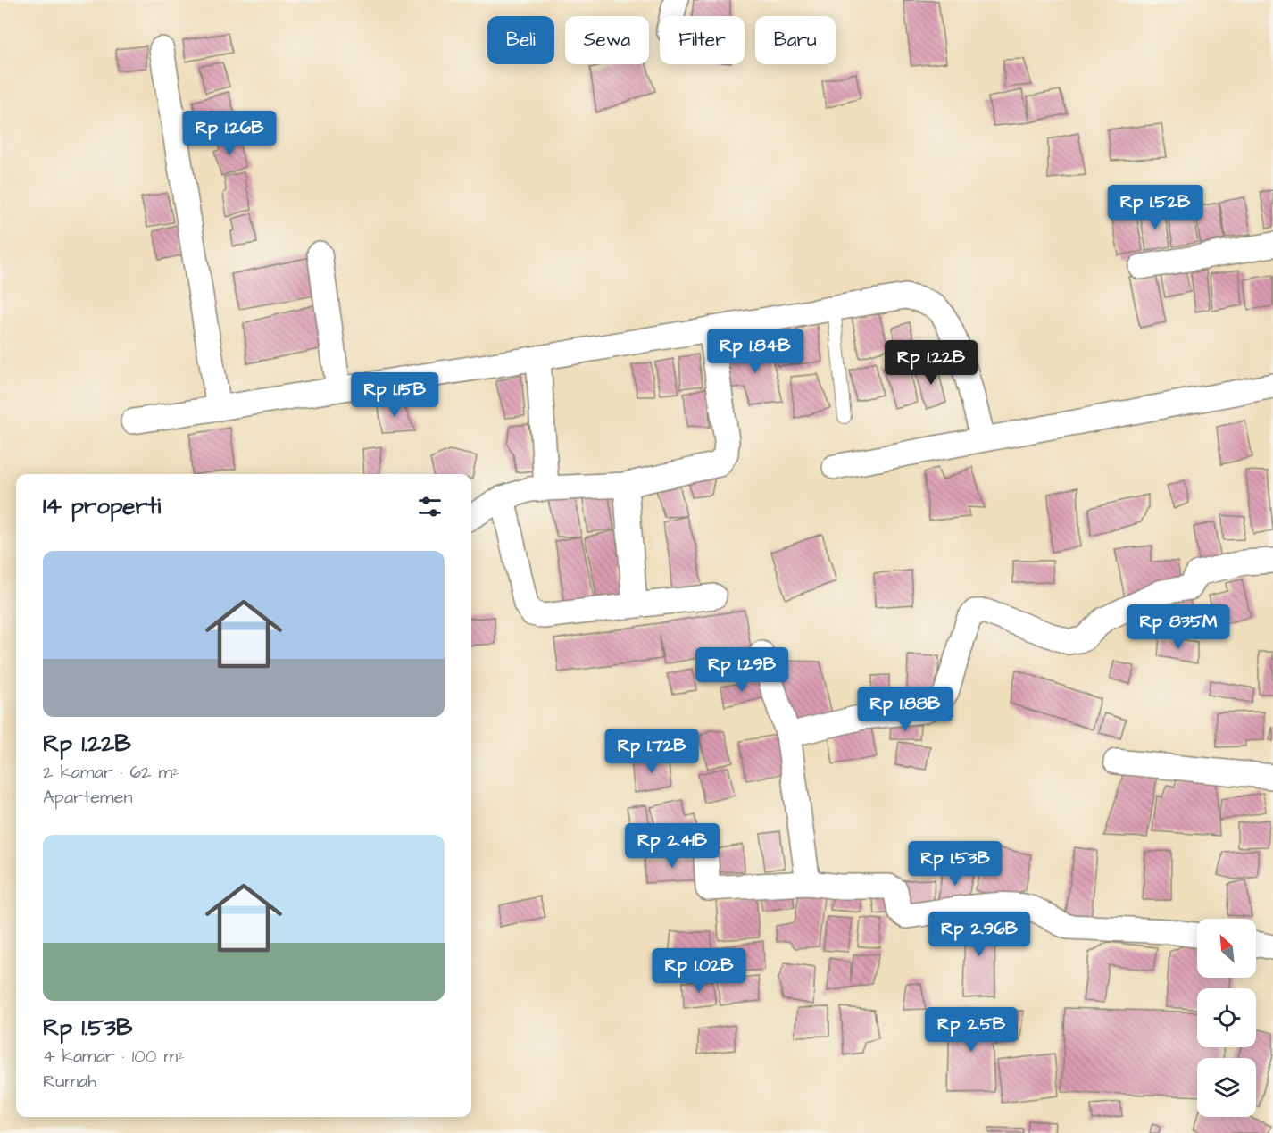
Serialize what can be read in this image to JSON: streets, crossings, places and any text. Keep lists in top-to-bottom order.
{
  "north": "top left",
  "page": {
    "chip": [
      "Beli",
      "Sewa",
      "Filter",
      "Baru"
    ],
    "price": [
      "Rp 1.26B",
      "Rp 1.52B",
      "Rp 1.84B",
      "Rp 1.22B",
      "Rp 1.15B",
      "Rp 835M",
      "Rp 1.29B",
      "Rp 1.88B",
      "Rp 1.72B",
      "Rp 2.41B",
      "Rp 1.53B",
      "Rp 2.96B",
      "Rp 1.02B",
      "Rp 2.5B"
    ],
    "heading": "14 properti",
    "list": [
      {
        "name": "Rp 1.22B",
        "note": "2 kamar · 62 m² · Apartemen"
      },
      {
        "name": "Rp 1.53B",
        "note": "4 kamar · 100 m² · Rumah"
      }
    ]
  }
}
